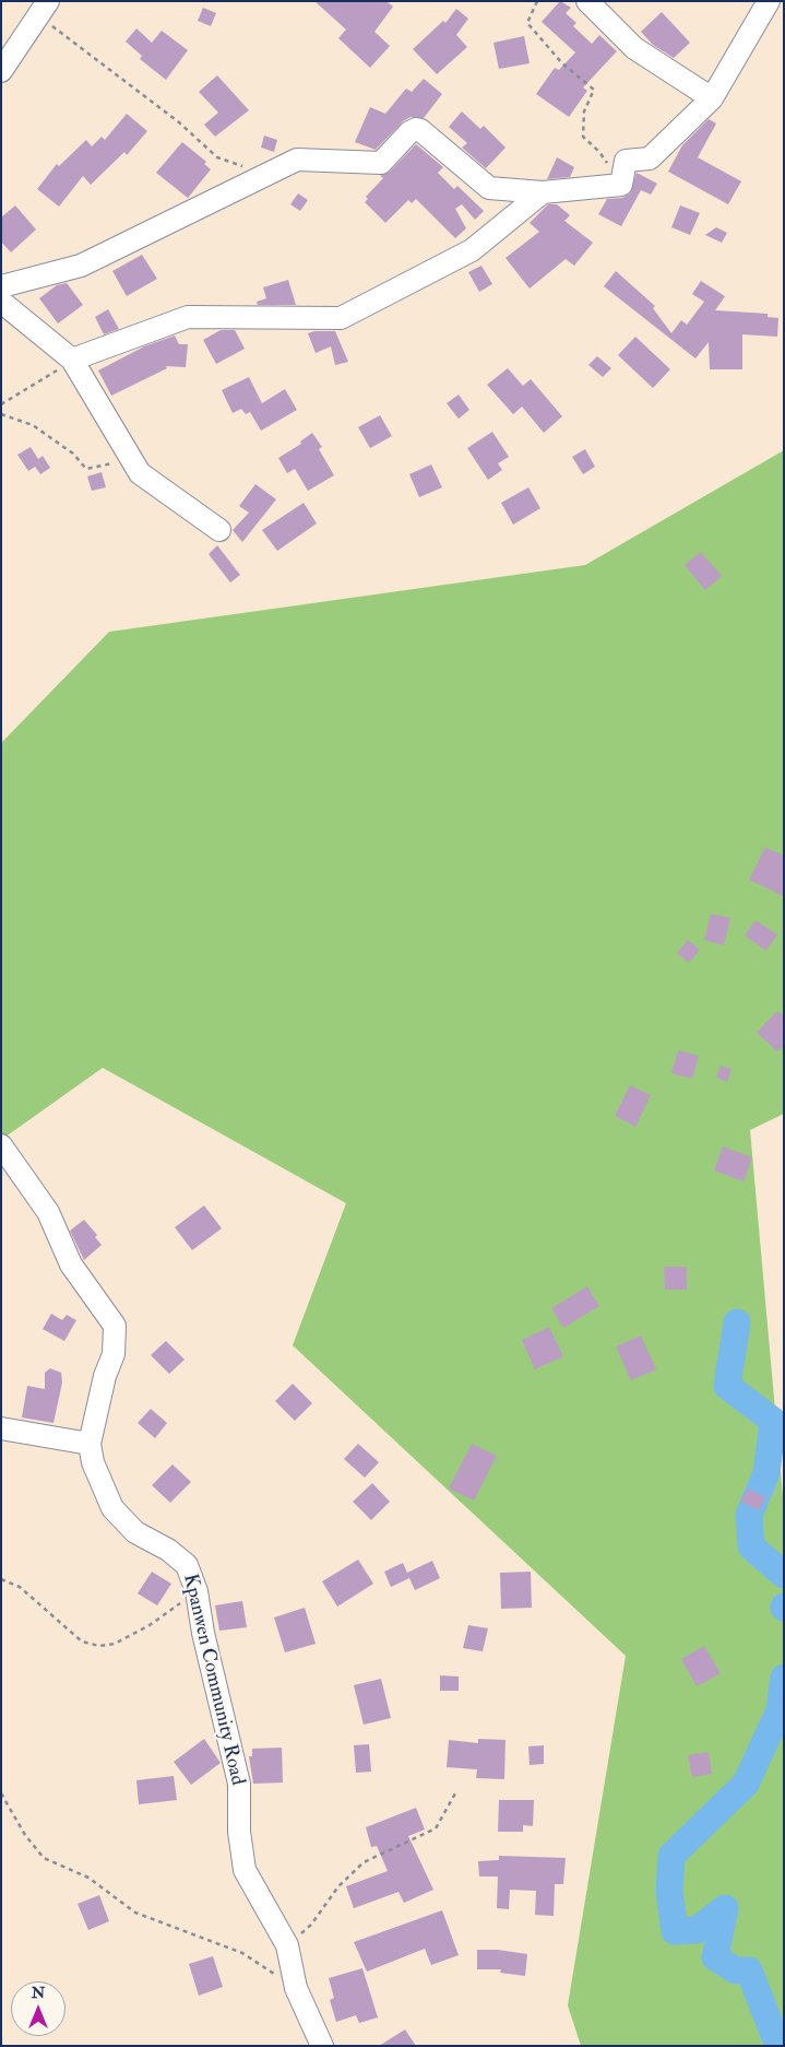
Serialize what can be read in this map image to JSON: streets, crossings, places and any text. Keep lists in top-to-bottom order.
{
  "streets": {
    "street": ["Kpanwen Community Road"]
  },
  "north": "top"
}
